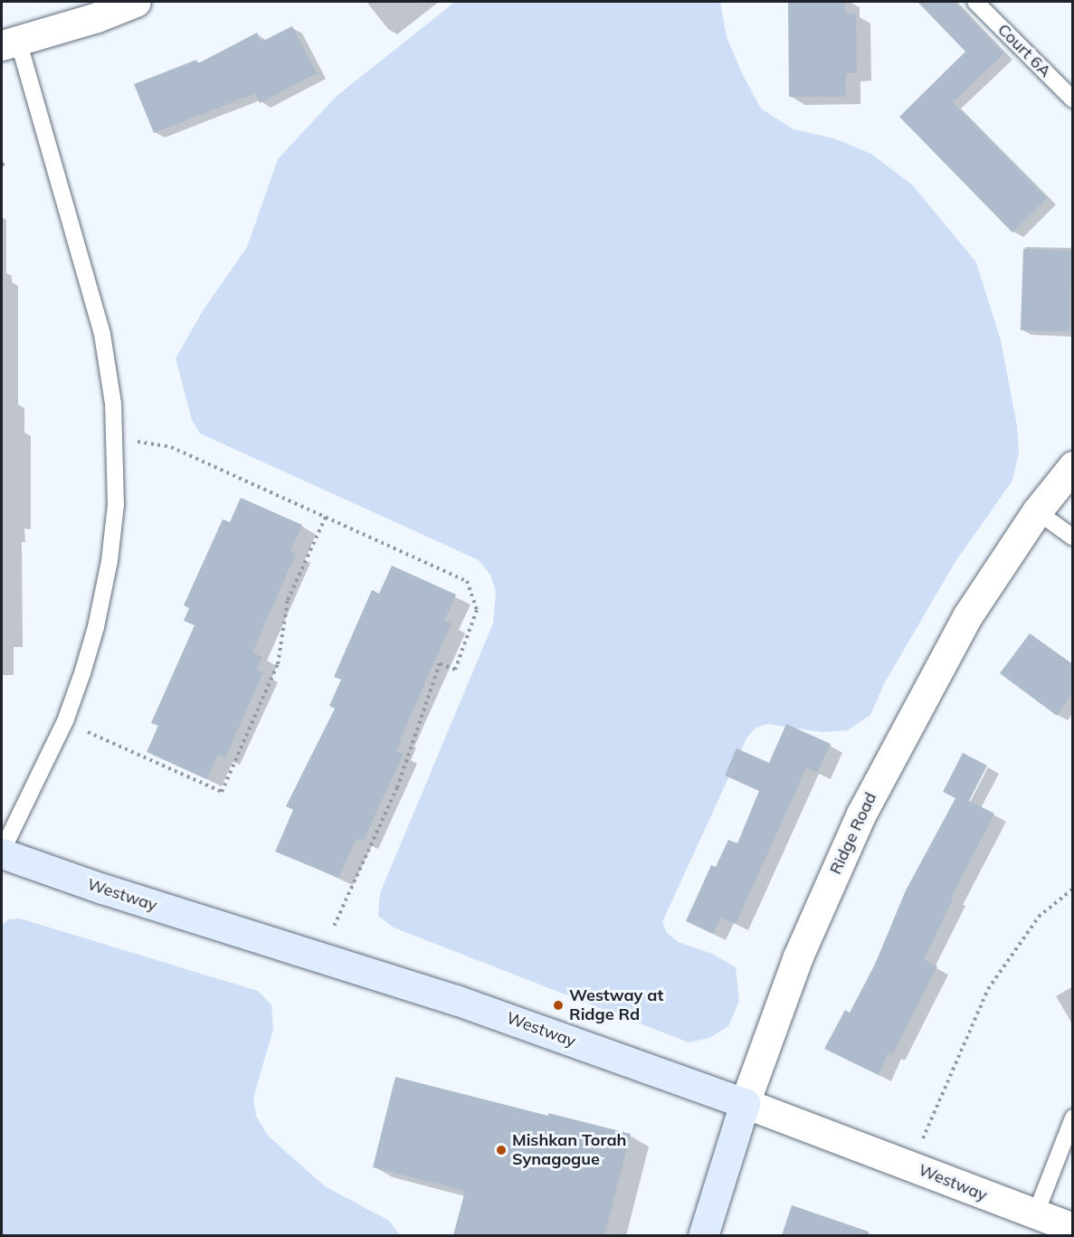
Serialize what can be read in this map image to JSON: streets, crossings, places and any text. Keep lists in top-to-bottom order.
{
  "streets": {
    "street": ["Ridge Road", "Westway"],
    "lane": ["Court 6A"]
  },
  "crossings": [
    ["Ridge Road", "Westway"]
  ],
  "places": ["Westway at Ridge Rd", "Mishkan Torah Synagogue"]
}
